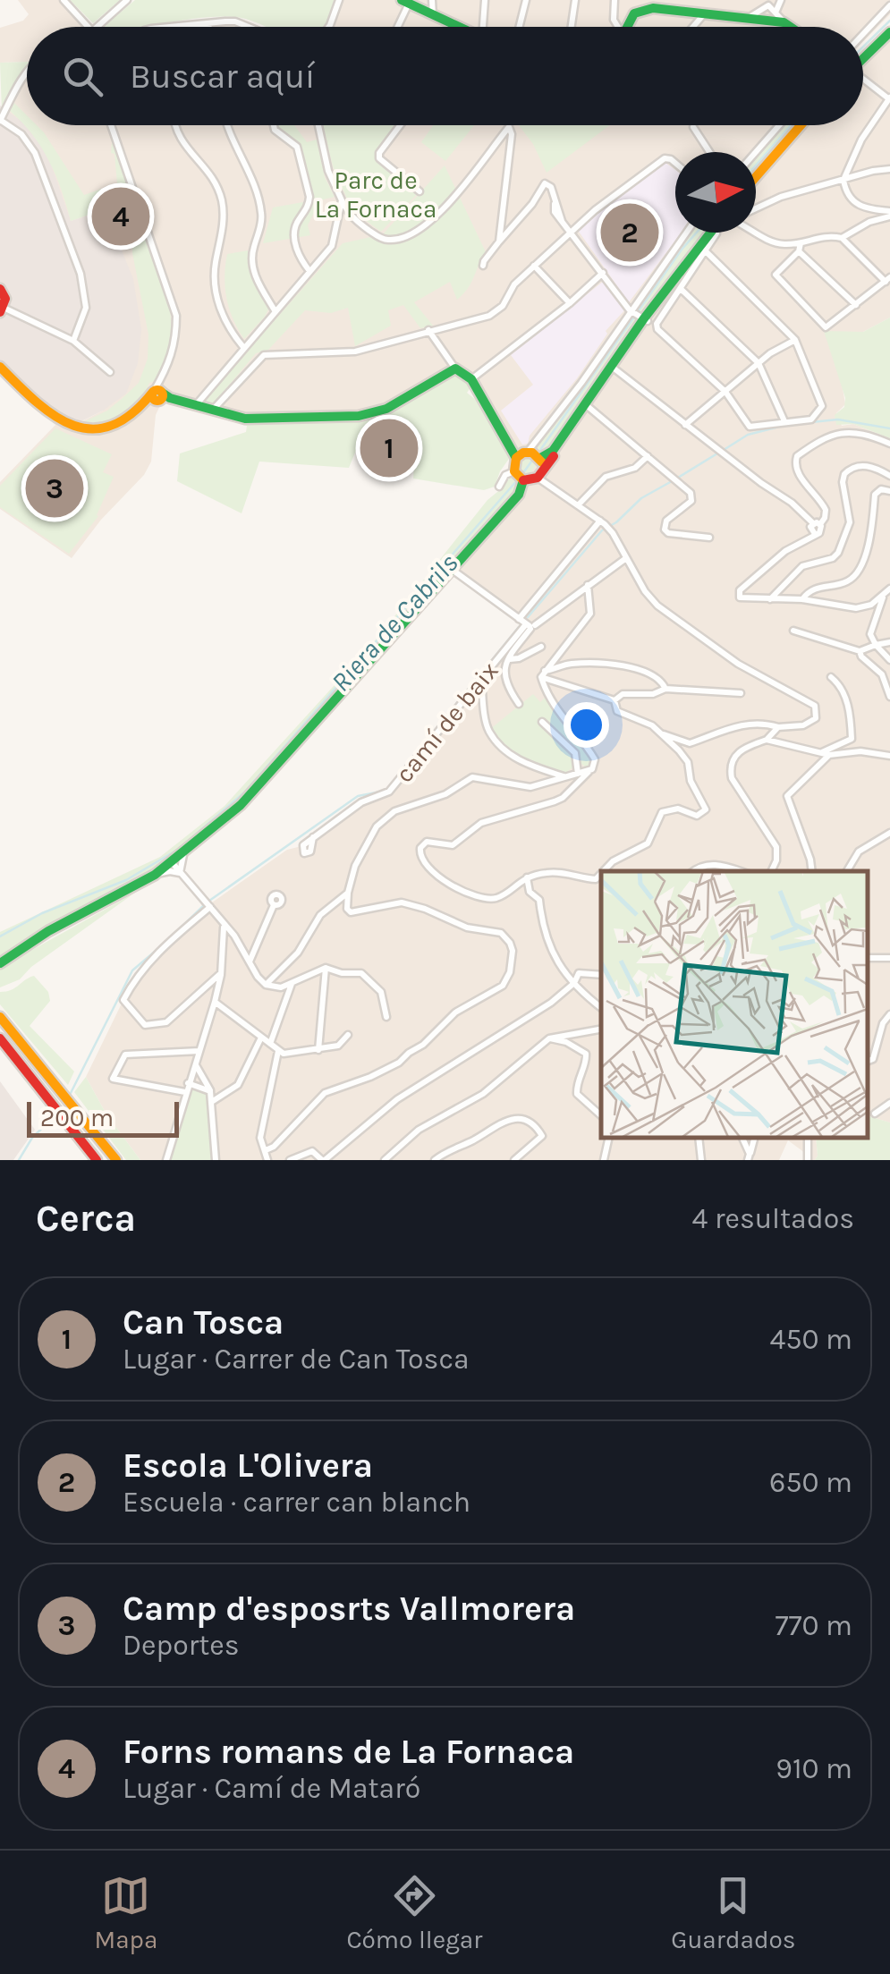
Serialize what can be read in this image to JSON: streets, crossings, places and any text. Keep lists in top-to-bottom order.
{
  "streets": {
    "street": ["camí de baix"]
  },
  "water": ["Riera de Cabrils"],
  "parks": ["Parc de La Fornaca"],
  "scale_bar": "200 m",
  "north": "right",
  "page": {
    "search": "Buscar aquí",
    "pins": [
      "4",
      "2",
      "1",
      "3"
    ],
    "scale": "200 m",
    "heading": ["Cerca", "4 resultados"],
    "list": [
      {
        "mark": "1",
        "name": "Can Tosca",
        "note": "Lugar · Carrer de Can Tosca",
        "value": "450 m"
      },
      {
        "mark": "2",
        "name": "Escola L'Olivera",
        "note": "Escuela · carrer can blanch",
        "value": "650 m"
      },
      {
        "mark": "3",
        "name": "Camp d'esposrts Vallmorera",
        "note": "Deportes",
        "value": "770 m"
      },
      {
        "mark": "4",
        "name": "Forns romans de La Fornaca",
        "note": "Lugar · Camí de Mataró",
        "value": "910 m"
      }
    ],
    "nav": ["Mapa", "Cómo llegar", "Guardados"]
  }
}
